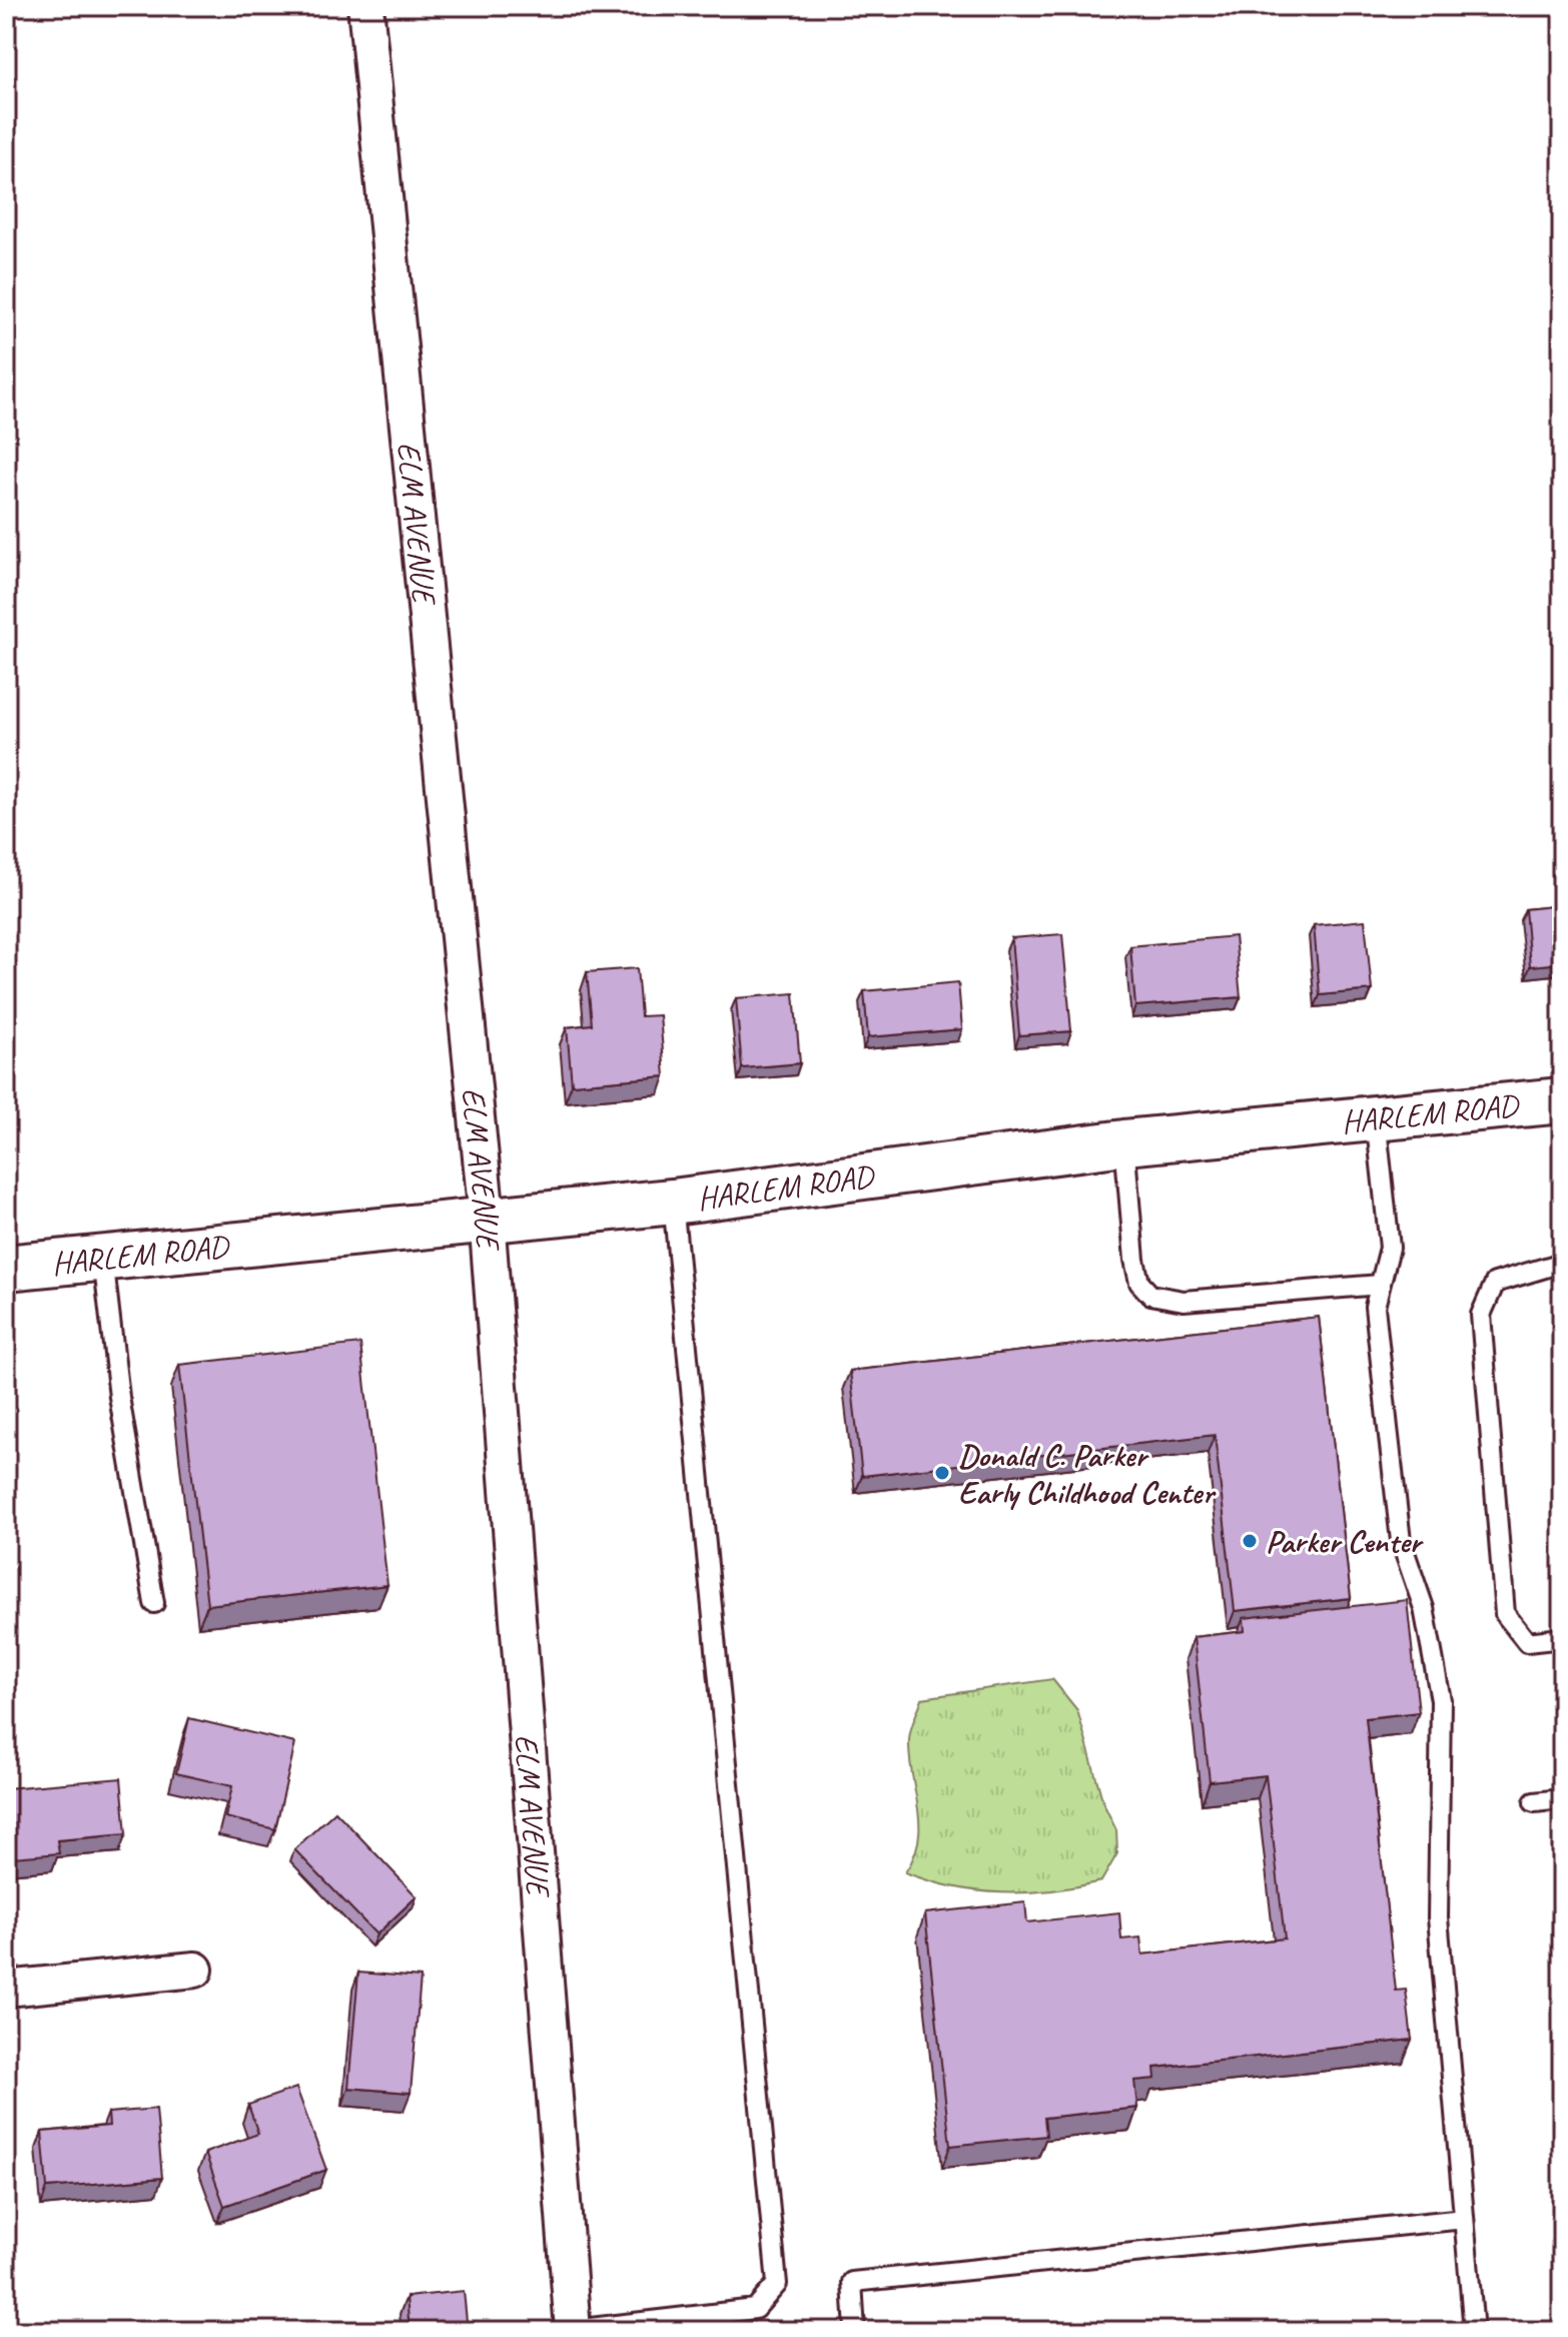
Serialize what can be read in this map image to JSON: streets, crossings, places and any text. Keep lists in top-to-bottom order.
{
  "streets": {
    "main road": ["HARLEM ROAD"],
    "street": ["ELM AVENUE"]
  },
  "crossings": [
    ["ELM AVENUE", "HARLEM ROAD"]
  ],
  "places": ["Donald C. Parker Early Childhood Center", "Parker Center"]
}
